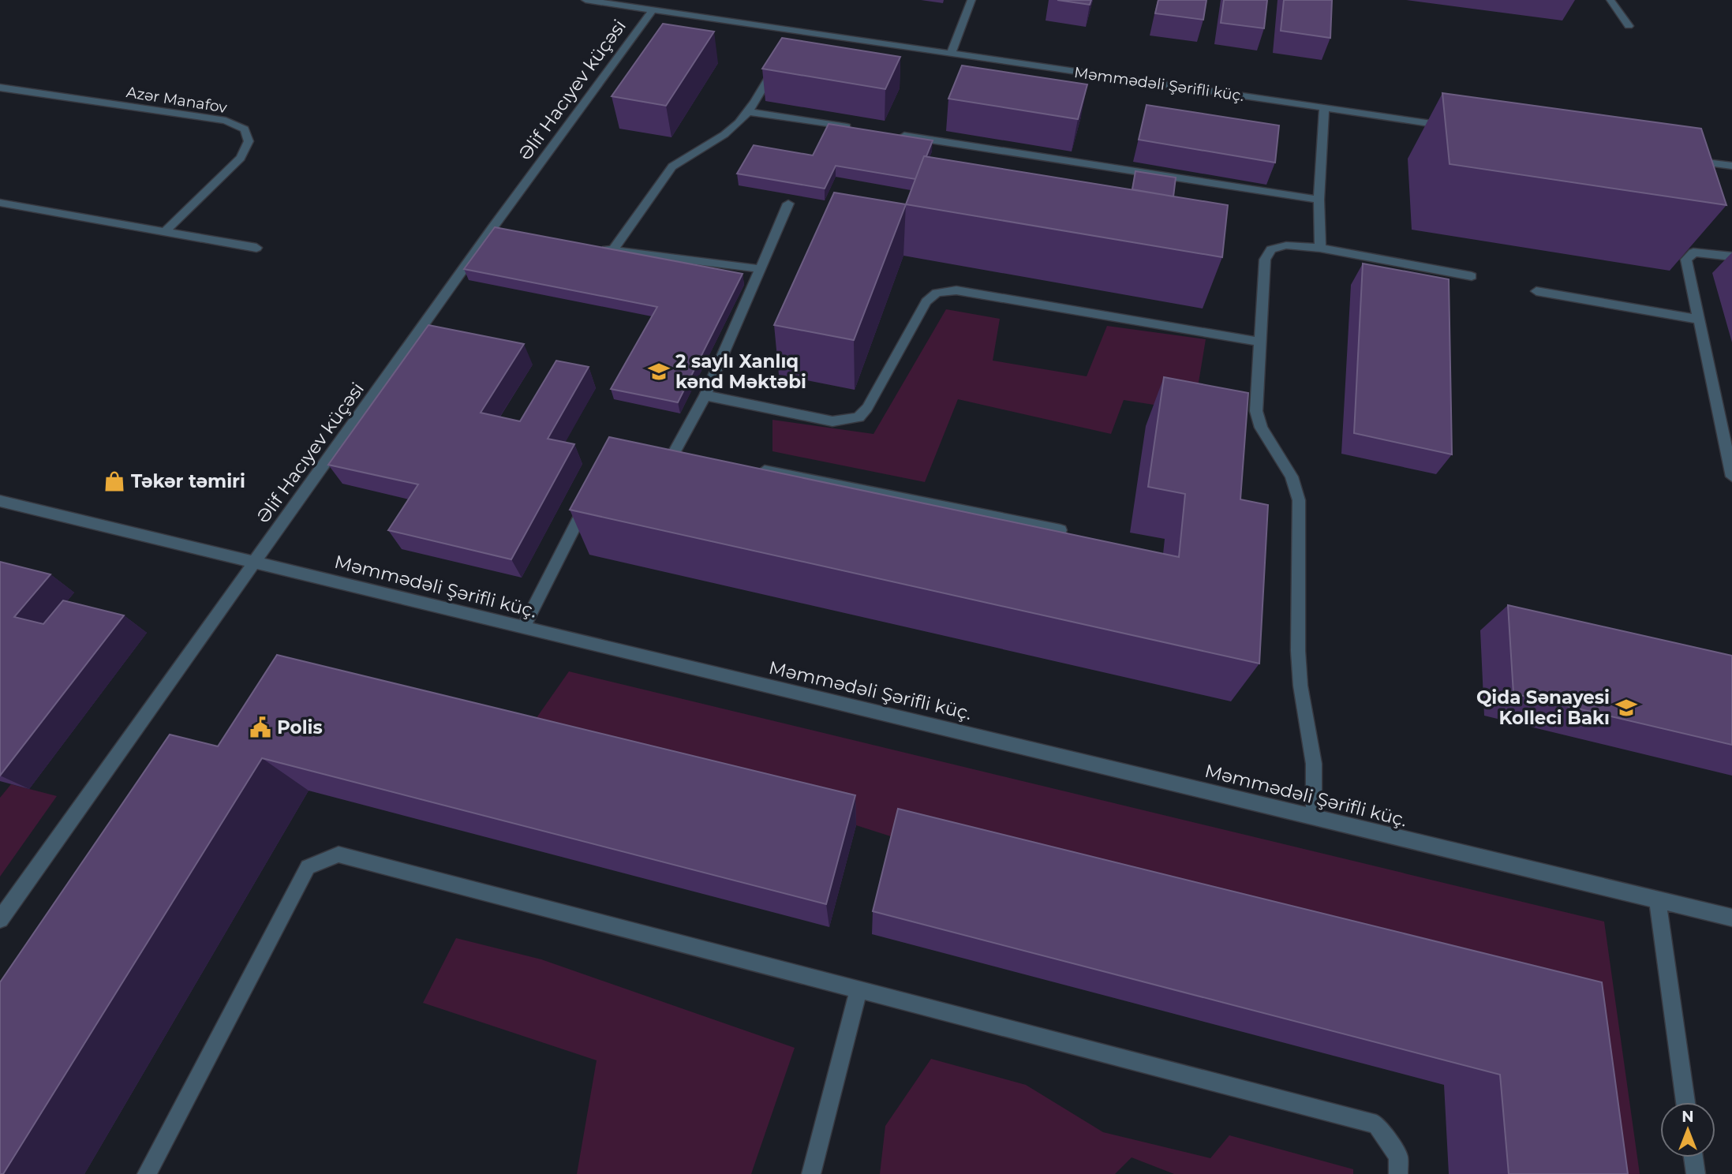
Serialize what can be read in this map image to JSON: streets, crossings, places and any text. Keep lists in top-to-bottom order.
{
  "streets": {
    "street": ["Məmmədəli Şərifli küç.", "Əlif Hacıyev küçəsi", "Azər Manafov"]
  },
  "crossings": [
    ["Məmmədəli Şərifli küç.", "Əlif Hacıyev küçəsi"]
  ],
  "places": {
    "school or university": ["2 saylı Xanlıq kənd Məktəbi", "Qida Sənayesi Kolleci Bakı"],
    "shop": ["Təkər təmiri"],
    "public building": ["Polis"]
  },
  "north": "top"
}
